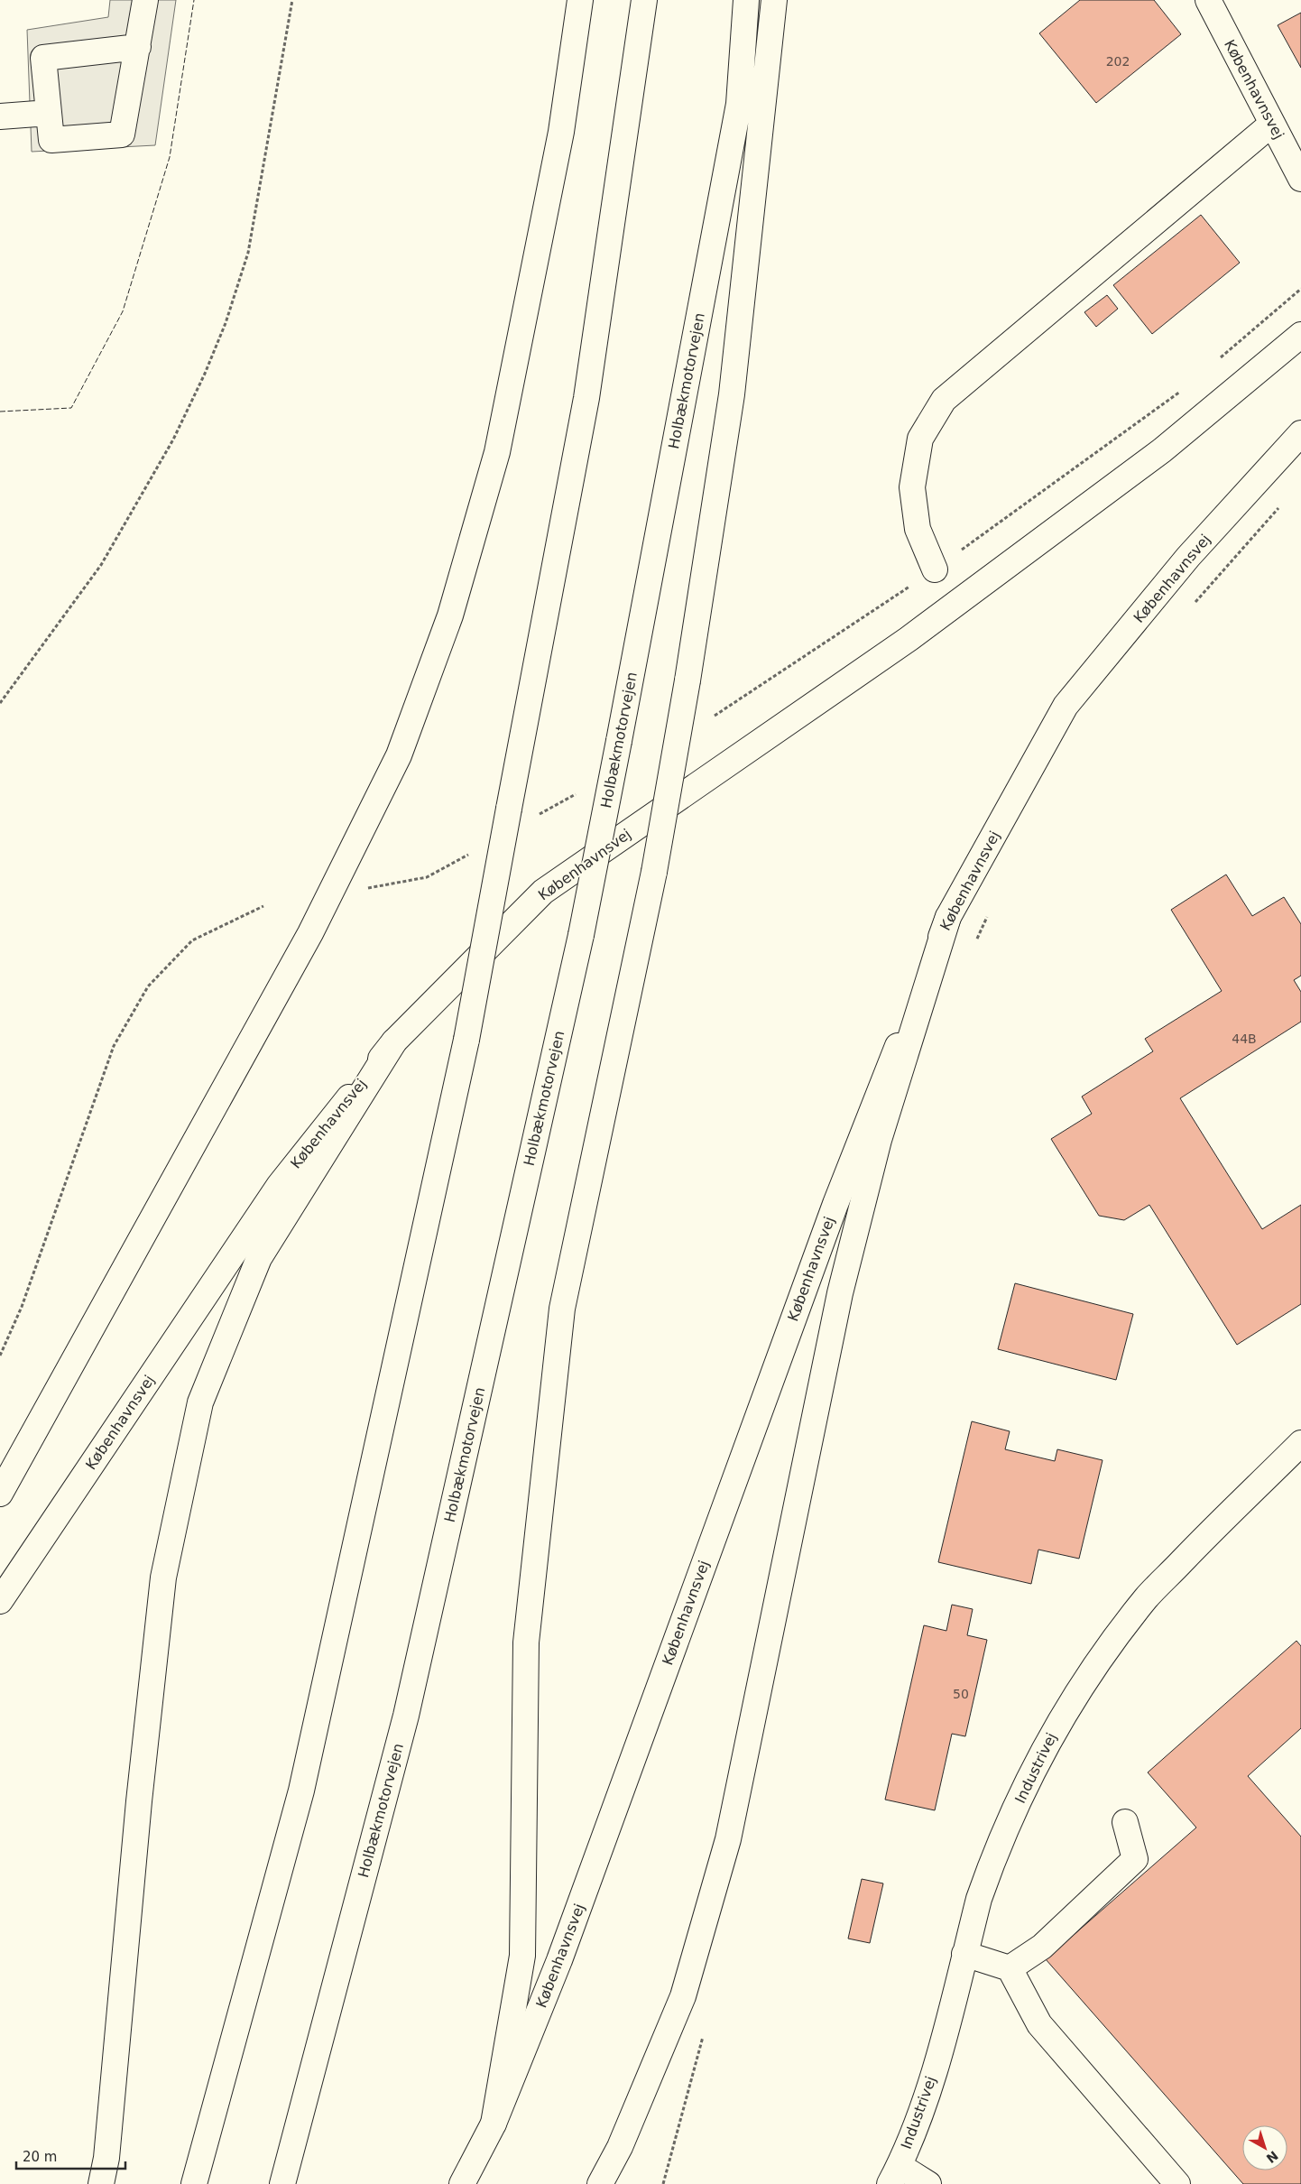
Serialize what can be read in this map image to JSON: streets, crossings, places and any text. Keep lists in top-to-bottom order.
{
  "streets": {
    "main road": ["Københavnsvej", "Holbækmotorvejen", "Industrivej"]
  },
  "house_numbers": ["202", "44B", "50"],
  "scale_bar": "20 m",
  "north": "bottom right"
}
